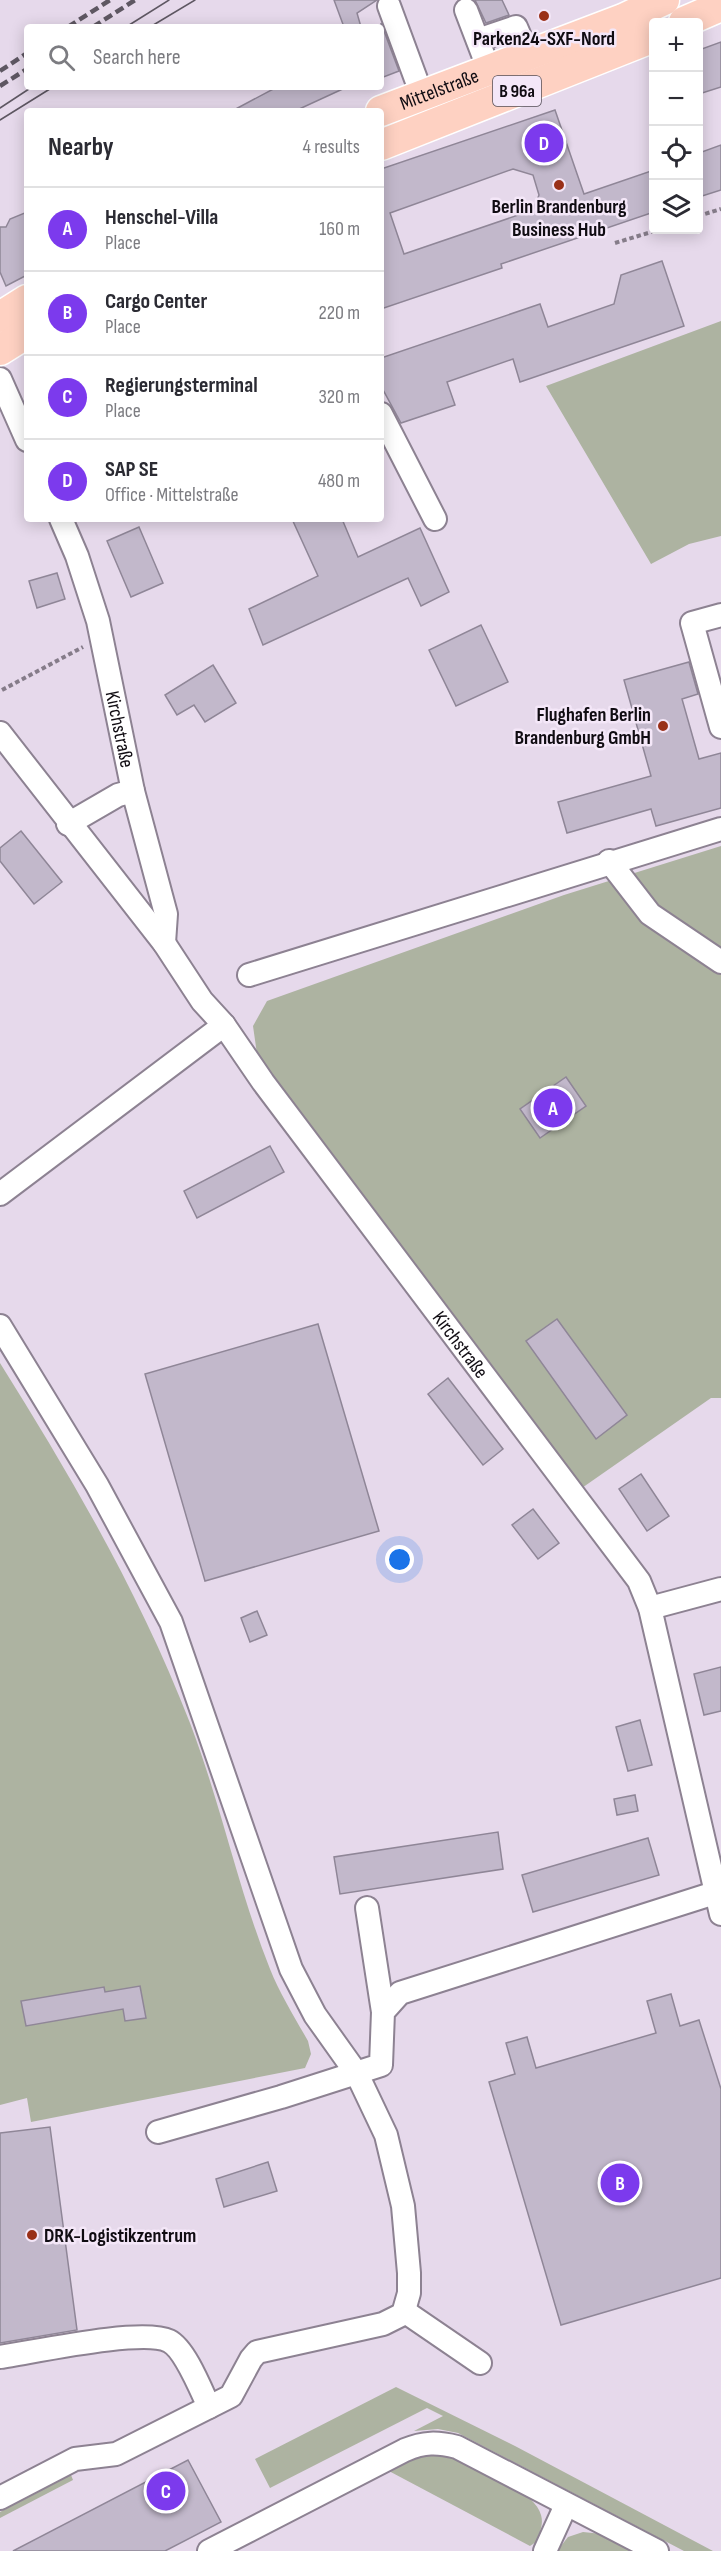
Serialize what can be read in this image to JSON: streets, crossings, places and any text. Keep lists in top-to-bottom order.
{
  "streets": {
    "main road": ["Mittelstraße", "B 96a"],
    "street": ["Kirchstraße"]
  },
  "places": [
    "Parken24-SXF-Nord",
    "Berlin Brandenburg Business Hub",
    "Flughafen Berlin Brandenburg GmbH",
    "DRK-Logistikzentrum"
  ],
  "page": {
    "map_buttons": ["+", "−"],
    "search": "Search here",
    "heading": ["Nearby", "4 results"],
    "pins": [
      "D",
      "A",
      "B",
      "C"
    ],
    "list": [
      {
        "mark": "A",
        "name": "Henschel-Villa",
        "note": "Place",
        "value": "160 m"
      },
      {
        "mark": "B",
        "name": "Cargo Center",
        "note": "Place",
        "value": "220 m"
      },
      {
        "mark": "C",
        "name": "Regierungsterminal",
        "note": "Place",
        "value": "320 m"
      },
      {
        "mark": "D",
        "name": "SAP SE",
        "note": "Office · Mittelstraße",
        "value": "480 m"
      }
    ]
  }
}
